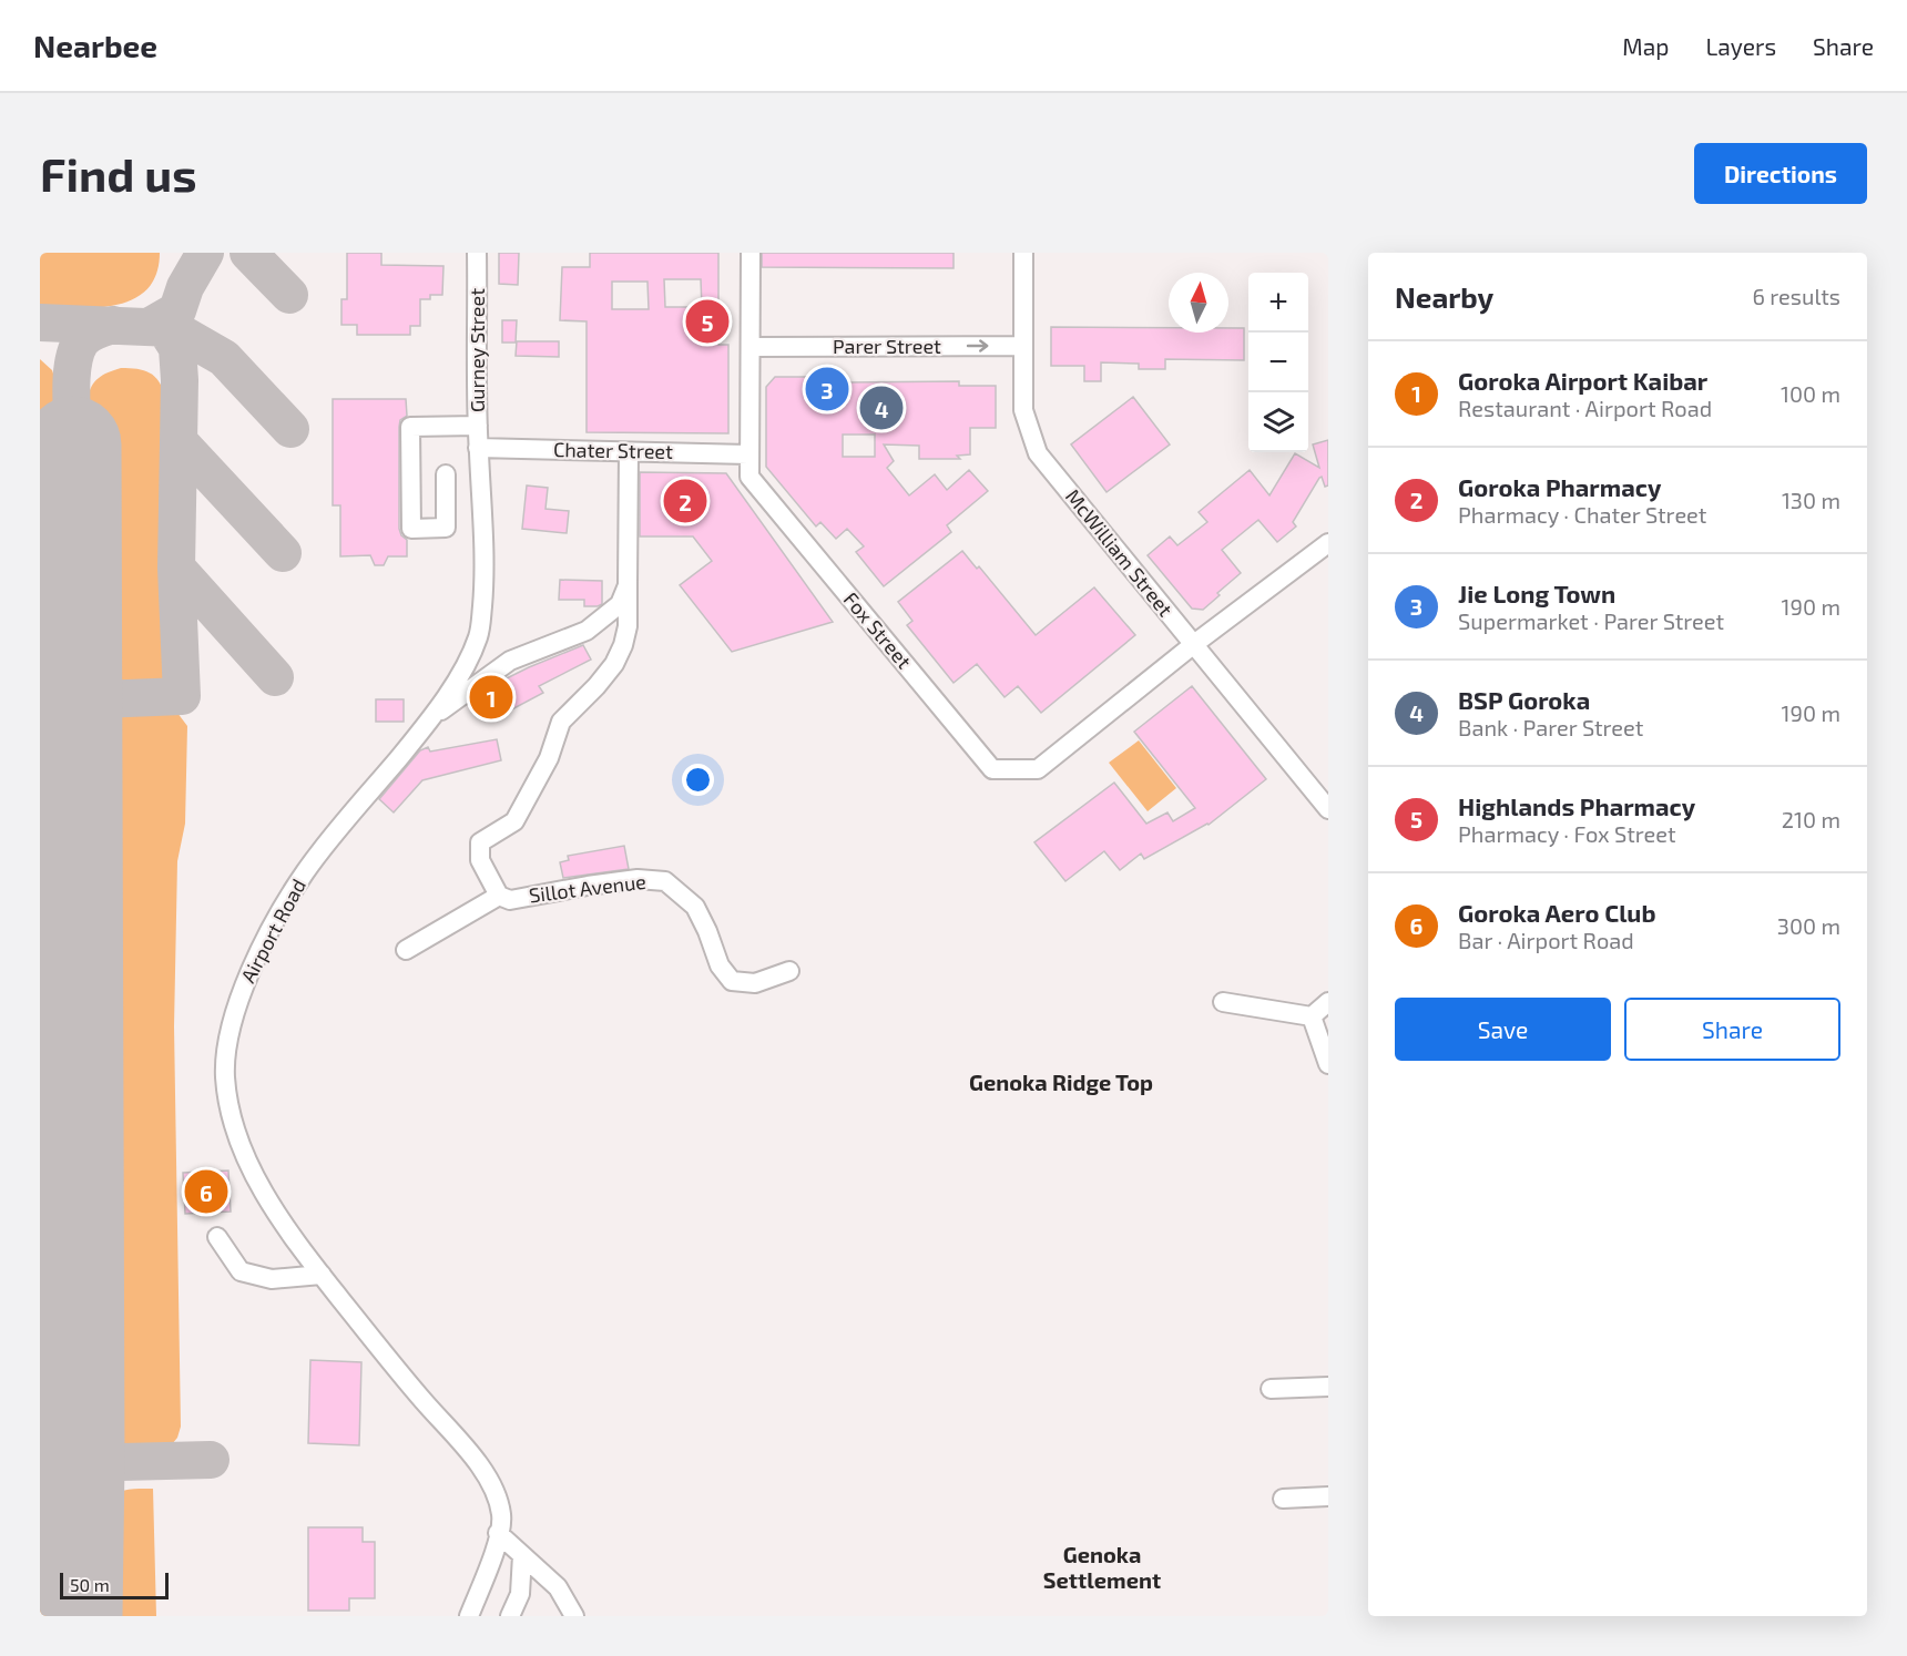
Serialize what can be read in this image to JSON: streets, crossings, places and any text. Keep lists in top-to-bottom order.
{
  "streets": {
    "street": [
      "Parer Street",
      "Gurney Street",
      "Chater Street",
      "McWilliam Street",
      "Fox Street",
      "Sillot Avenue",
      "Airport Road"
    ]
  },
  "crossings": [
    ["Parer Street", "McWilliam Street"],
    ["Parer Street", "Fox Street"],
    ["Gurney Street", "Chater Street"],
    ["Gurney Street", "Airport Road"],
    ["Chater Street", "Fox Street"],
    ["Chater Street", "Airport Road"],
    ["McWilliam Street", "Fox Street"]
  ],
  "one_way": ["Parer Street"],
  "districts": ["Genoka Ridge Top", "Genoka Settlement"],
  "scale_bar": "50 m",
  "north": "top",
  "page": {
    "header": "Nearbee",
    "nav": ["Map", "Layers", "Share"],
    "buttons": [
      "Directions",
      ["Save", "Share"]
    ],
    "title": "Find us",
    "heading": ["Nearby", "6 results"],
    "map_buttons": ["+", "−"],
    "pins": [
      "5",
      "3",
      "4",
      "2",
      "1",
      "6"
    ],
    "list": [
      {
        "mark": "1",
        "name": "Goroka Airport Kaibar",
        "note": "Restaurant · Airport Road",
        "value": "100 m"
      },
      {
        "mark": "2",
        "name": "Goroka Pharmacy",
        "note": "Pharmacy · Chater Street",
        "value": "130 m"
      },
      {
        "mark": "3",
        "name": "Jie Long Town",
        "note": "Supermarket · Parer Street",
        "value": "190 m"
      },
      {
        "mark": "4",
        "name": "BSP Goroka",
        "note": "Bank · Parer Street",
        "value": "190 m"
      },
      {
        "mark": "5",
        "name": "Highlands Pharmacy",
        "note": "Pharmacy · Fox Street",
        "value": "210 m"
      },
      {
        "mark": "6",
        "name": "Goroka Aero Club",
        "note": "Bar · Airport Road",
        "value": "300 m"
      }
    ],
    "scale": "50 m"
  }
}
